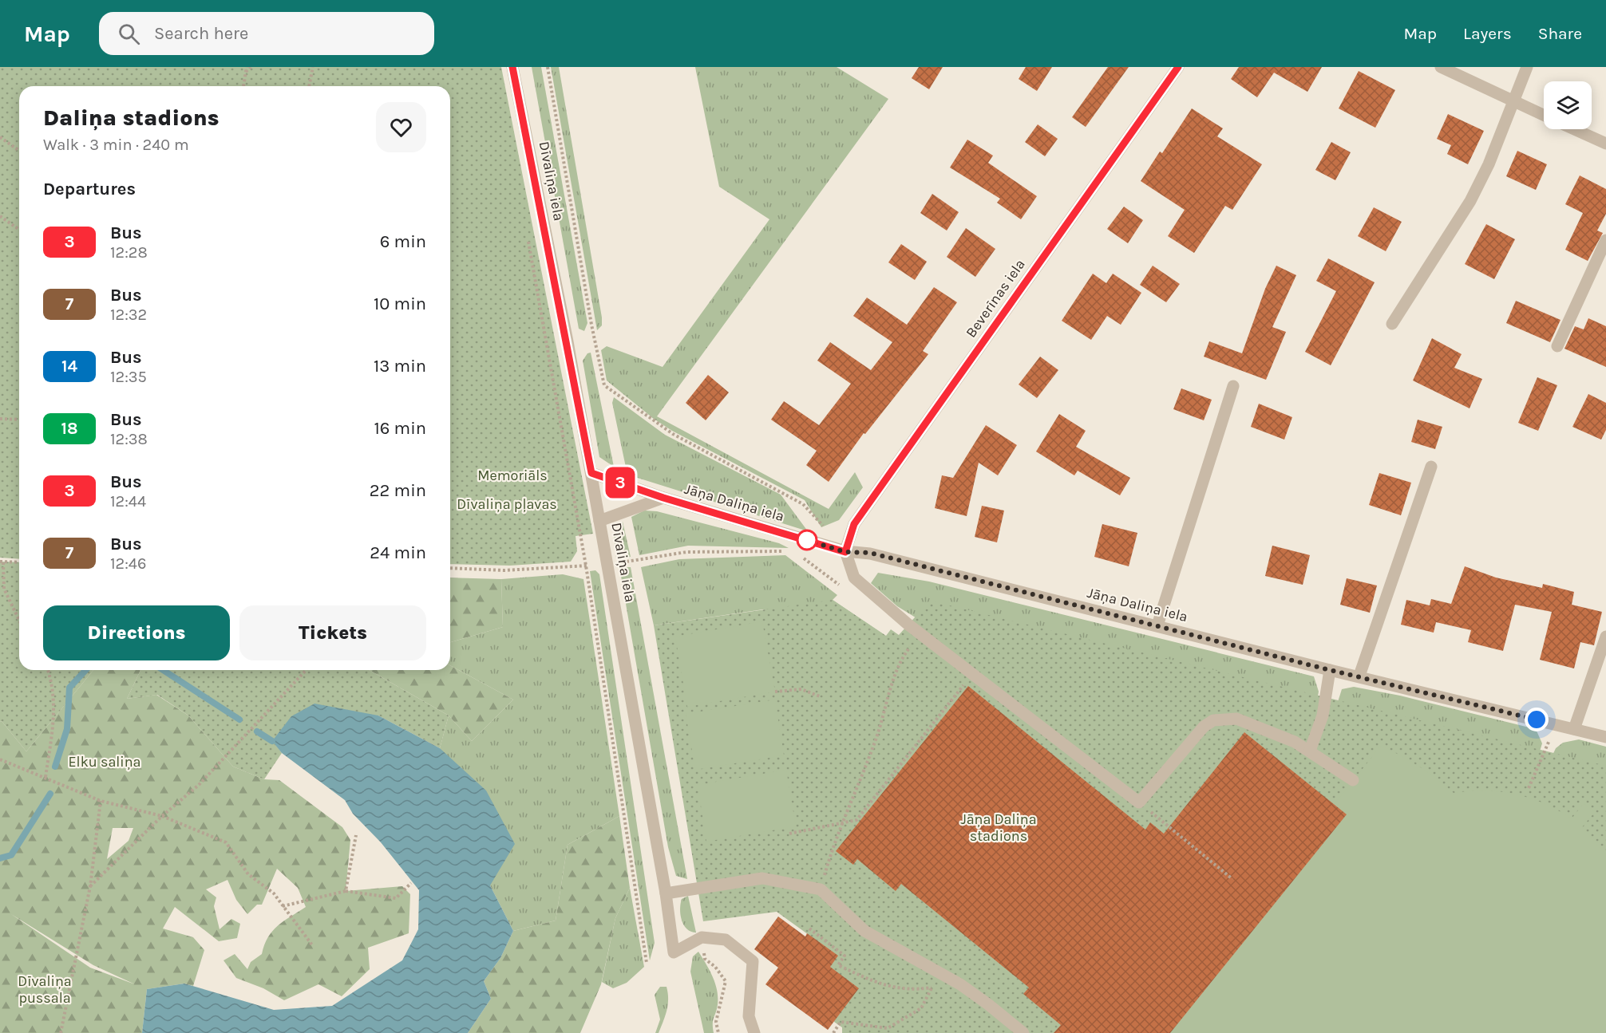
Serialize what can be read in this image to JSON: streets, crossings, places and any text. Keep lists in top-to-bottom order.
{
  "streets": {
    "street": ["Dīvaliņa iela", "Beverīnas iela", "Jāņa Daliņa iela"]
  },
  "crossings": [
    ["Dīvaliņa iela", "Jāņa Daliņa iela"],
    ["Beverīnas iela", "Jāņa Daliņa iela"]
  ],
  "parks": [
    "Memoriāls",
    "Dīvaliņa pļavas",
    "Elku saliņa",
    "Jāņa Daliņa stadions",
    "Dīvaliņa pussala"
  ],
  "lines": ["bus line 3"],
  "page": {
    "header": "Map",
    "search": "Search here",
    "nav": ["Map", "Layers", "Share"],
    "on_map": "3",
    "heading": [
      ["Daliņa stadions", "Walk · 3 min · 240 m"],
      "Departures"
    ],
    "list": [
      {
        "mark": "3",
        "name": "Bus",
        "note": "12:28",
        "value": "6 min"
      },
      {
        "mark": "7",
        "name": "Bus",
        "note": "12:32",
        "value": "10 min"
      },
      {
        "mark": "14",
        "name": "Bus",
        "note": "12:35",
        "value": "13 min"
      },
      {
        "mark": "18",
        "name": "Bus",
        "note": "12:38",
        "value": "16 min"
      },
      {
        "mark": "3",
        "name": "Bus",
        "note": "12:44",
        "value": "22 min"
      },
      {
        "mark": "7",
        "name": "Bus",
        "note": "12:46",
        "value": "24 min"
      }
    ],
    "buttons": ["Directions", "Tickets"]
  }
}
